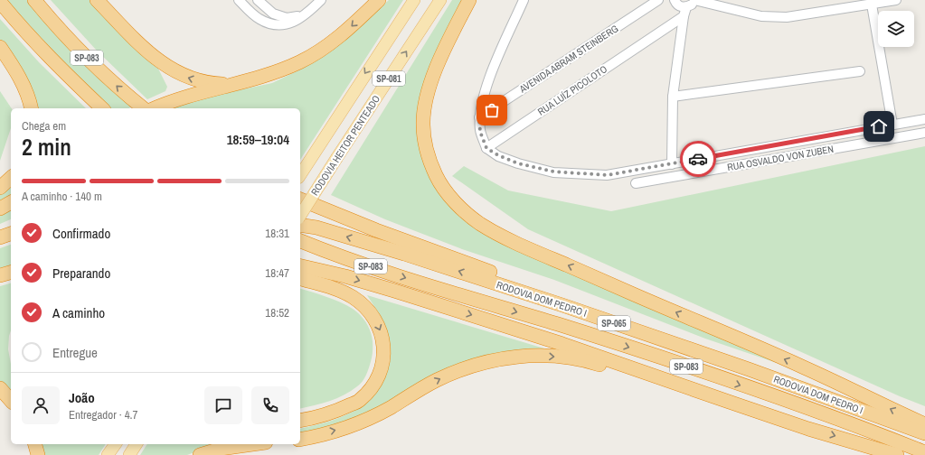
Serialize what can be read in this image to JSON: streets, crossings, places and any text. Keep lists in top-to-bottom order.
{
  "streets": {
    "highway": ["SP-083", "RODOVIA DOM PEDRO I", "SP-065"],
    "main road": ["SP-081", "RODOVIA HEITOR PENTEADO"],
    "street": ["AVENIDA ABRAM STEINBERG", "RUA LUÍZ PICOLOTO", "RUA OSVALDO VON ZUBEN"]
  },
  "crossings": [
    ["SP-083", "RODOVIA DOM PEDRO I"],
    ["RUA LUÍZ PICOLOTO", "RUA OSVALDO VON ZUBEN"]
  ],
  "page": {
    "heading": ["2 min", "Chega em", "18:59–19:04"],
    "panel": ["João", "Entregador · 4.7"],
    "bar": "A caminho · 140 m",
    "list": [
      ["Confirmado", "18:31"],
      ["Preparando", "18:47"],
      ["A caminho", "18:52"],
      "Entregue"
    ]
  }
}
